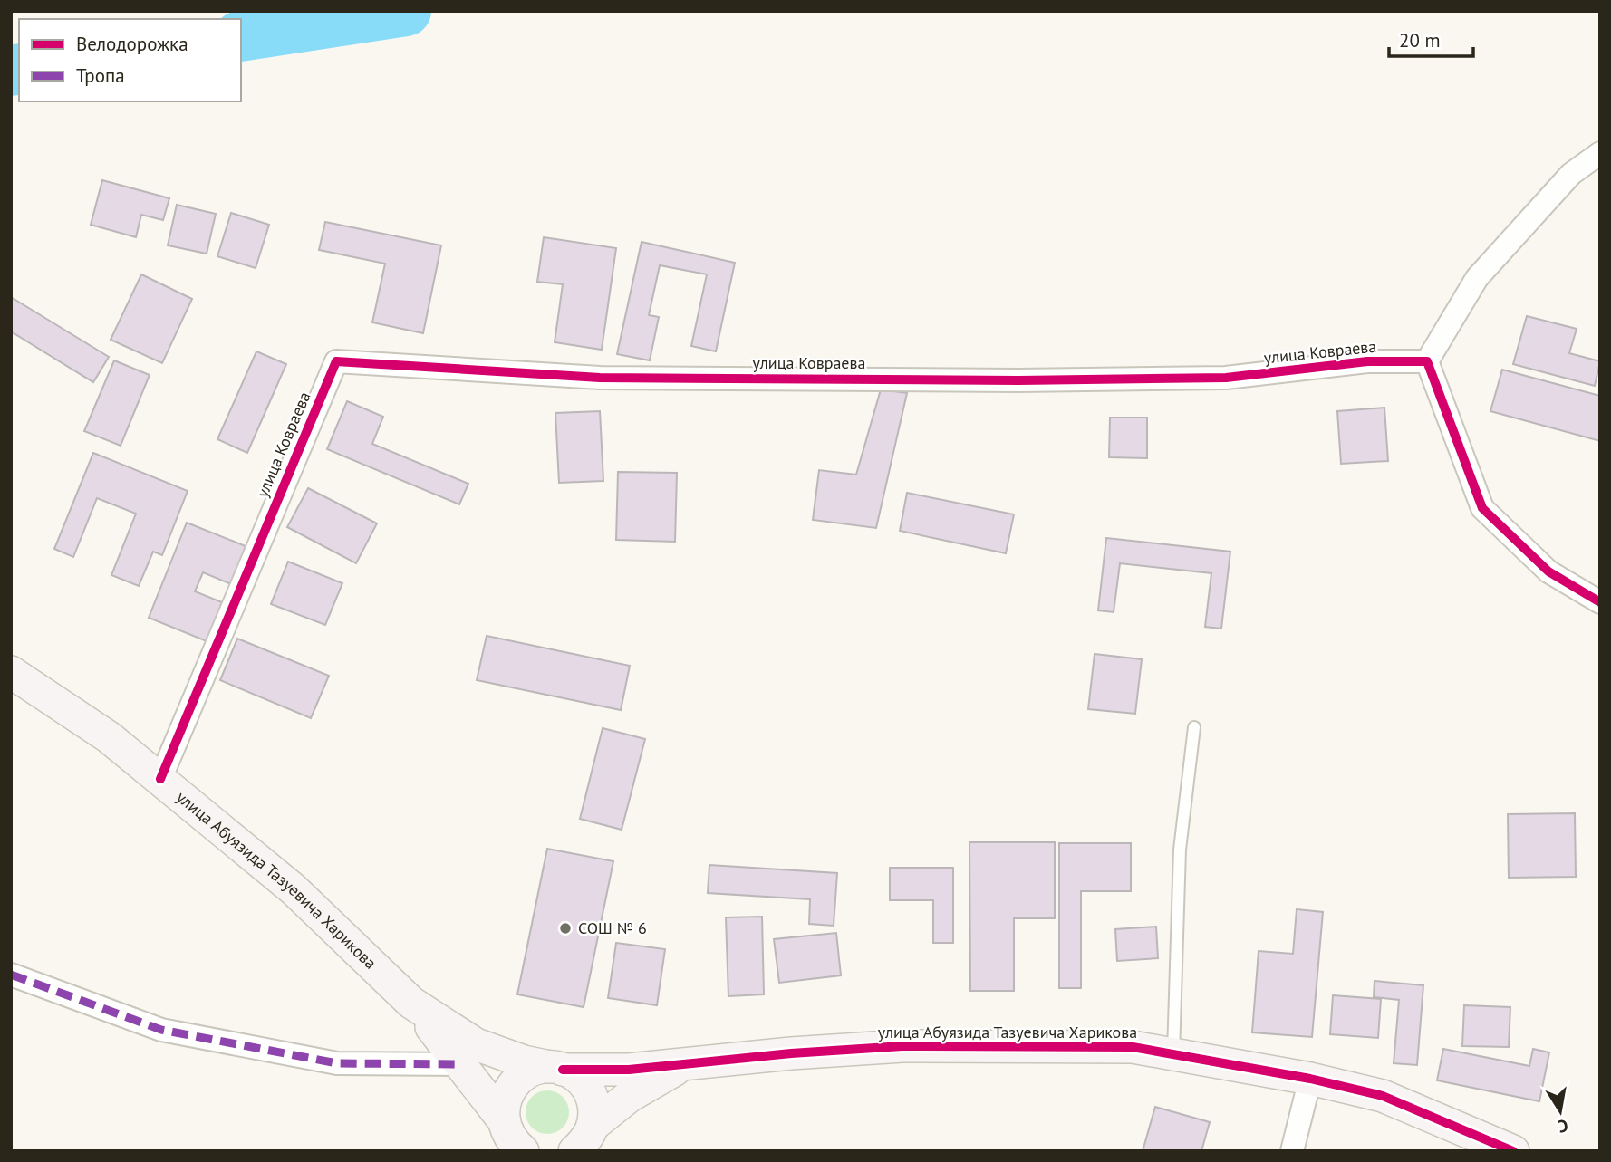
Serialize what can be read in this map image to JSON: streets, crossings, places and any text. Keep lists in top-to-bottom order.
{
  "streets": {
    "street": ["улица Ковраева", "улица Абуязида Тазуевича Харикова"]
  },
  "crossings": [
    ["улица Ковраева", "улица Абуязида Тазуевича Харикова"]
  ],
  "places": ["СОШ № 6"],
  "legend": ["Велодорожка", "Тропа"],
  "scale_bar": "20 m",
  "north": "bottom"
}
